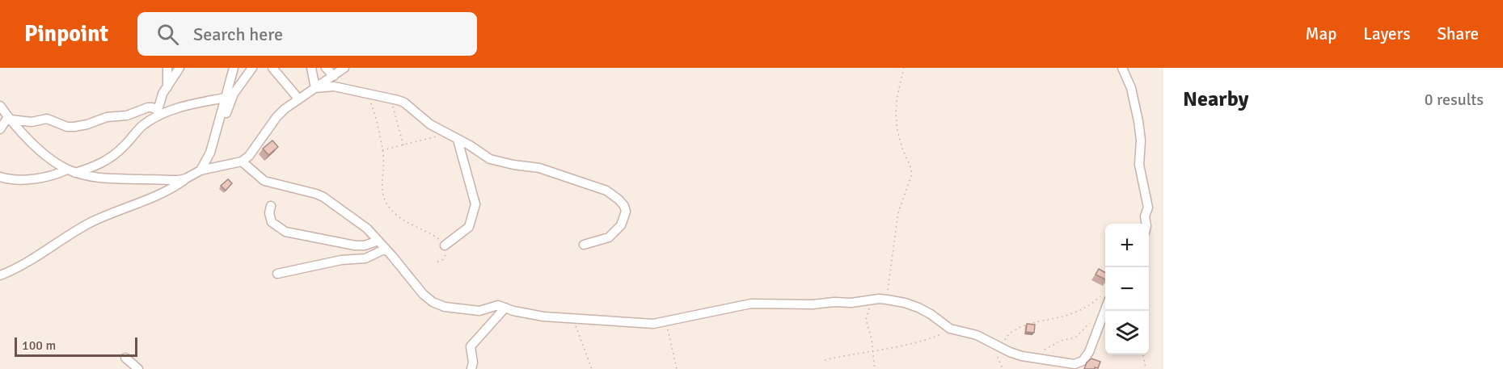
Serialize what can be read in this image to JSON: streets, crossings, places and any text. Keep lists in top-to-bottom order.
{
  "scale_bar": "100 m",
  "page": {
    "header": "Pinpoint",
    "search": "Search here",
    "nav": ["Map", "Layers", "Share"],
    "heading": ["Nearby", "0 results"],
    "map_buttons": ["+", "−"],
    "scale": "100 m"
  }
}
